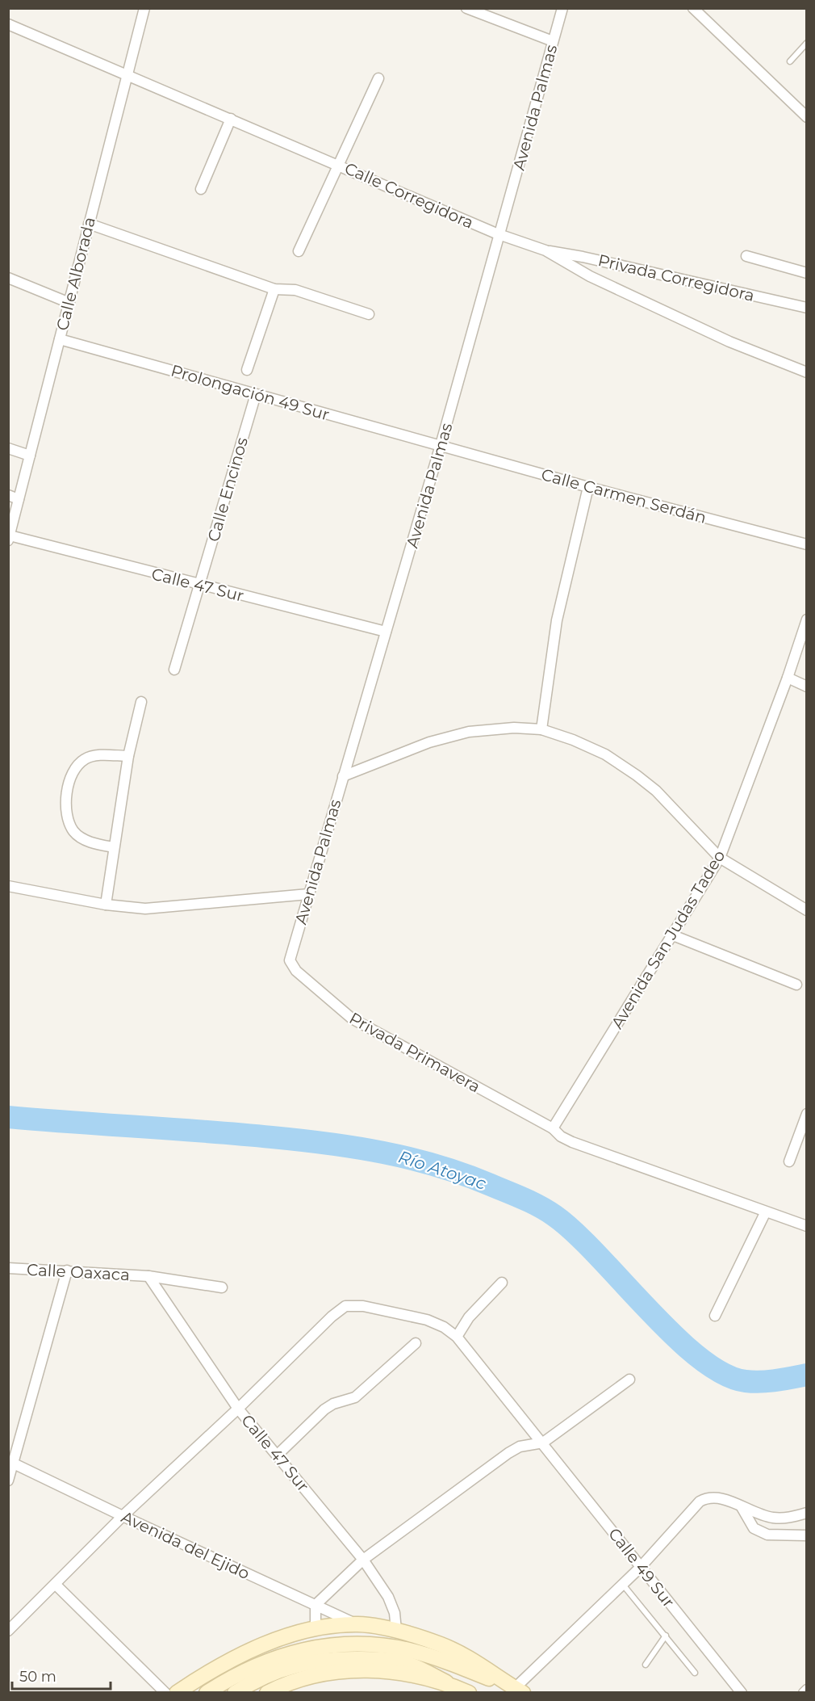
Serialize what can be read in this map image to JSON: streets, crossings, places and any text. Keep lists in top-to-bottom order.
{
  "streets": {
    "street": [
      "Avenida Palmas",
      "Calle Corregidora",
      "Calle Alborada",
      "Privada Corregidora",
      "Prolongación 49 Sur",
      "Calle Encinos",
      "Calle Carmen Serdán",
      "Calle 47 Sur",
      "Avenida San Judas Tadeo",
      "Privada Primavera",
      "Calle Oaxaca",
      "Avenida del Ejido",
      "Calle 49 Sur"
    ]
  },
  "crossings": [
    ["Avenida Palmas", "Calle Corregidora"],
    ["Avenida Palmas", "Prolongación 49 Sur"],
    ["Avenida Palmas", "Calle Carmen Serdán"],
    ["Avenida Palmas", "Calle 47 Sur"],
    ["Avenida Palmas", "Privada Primavera"],
    ["Calle Corregidora", "Calle Alborada"],
    ["Calle Corregidora", "Privada Corregidora"],
    ["Calle Alborada", "Prolongación 49 Sur"],
    ["Calle Alborada", "Calle 47 Sur"],
    ["Prolongación 49 Sur", "Calle Encinos"],
    ["Prolongación 49 Sur", "Calle Carmen Serdán"],
    ["Calle Encinos", "Calle 47 Sur"],
    ["Calle 47 Sur", "Calle Oaxaca"],
    ["Calle 47 Sur", "Calle 49 Sur"],
    ["Avenida San Judas Tadeo", "Privada Primavera"]
  ],
  "water": ["Río Atoyac"],
  "scale_bar": "50 m"
}
